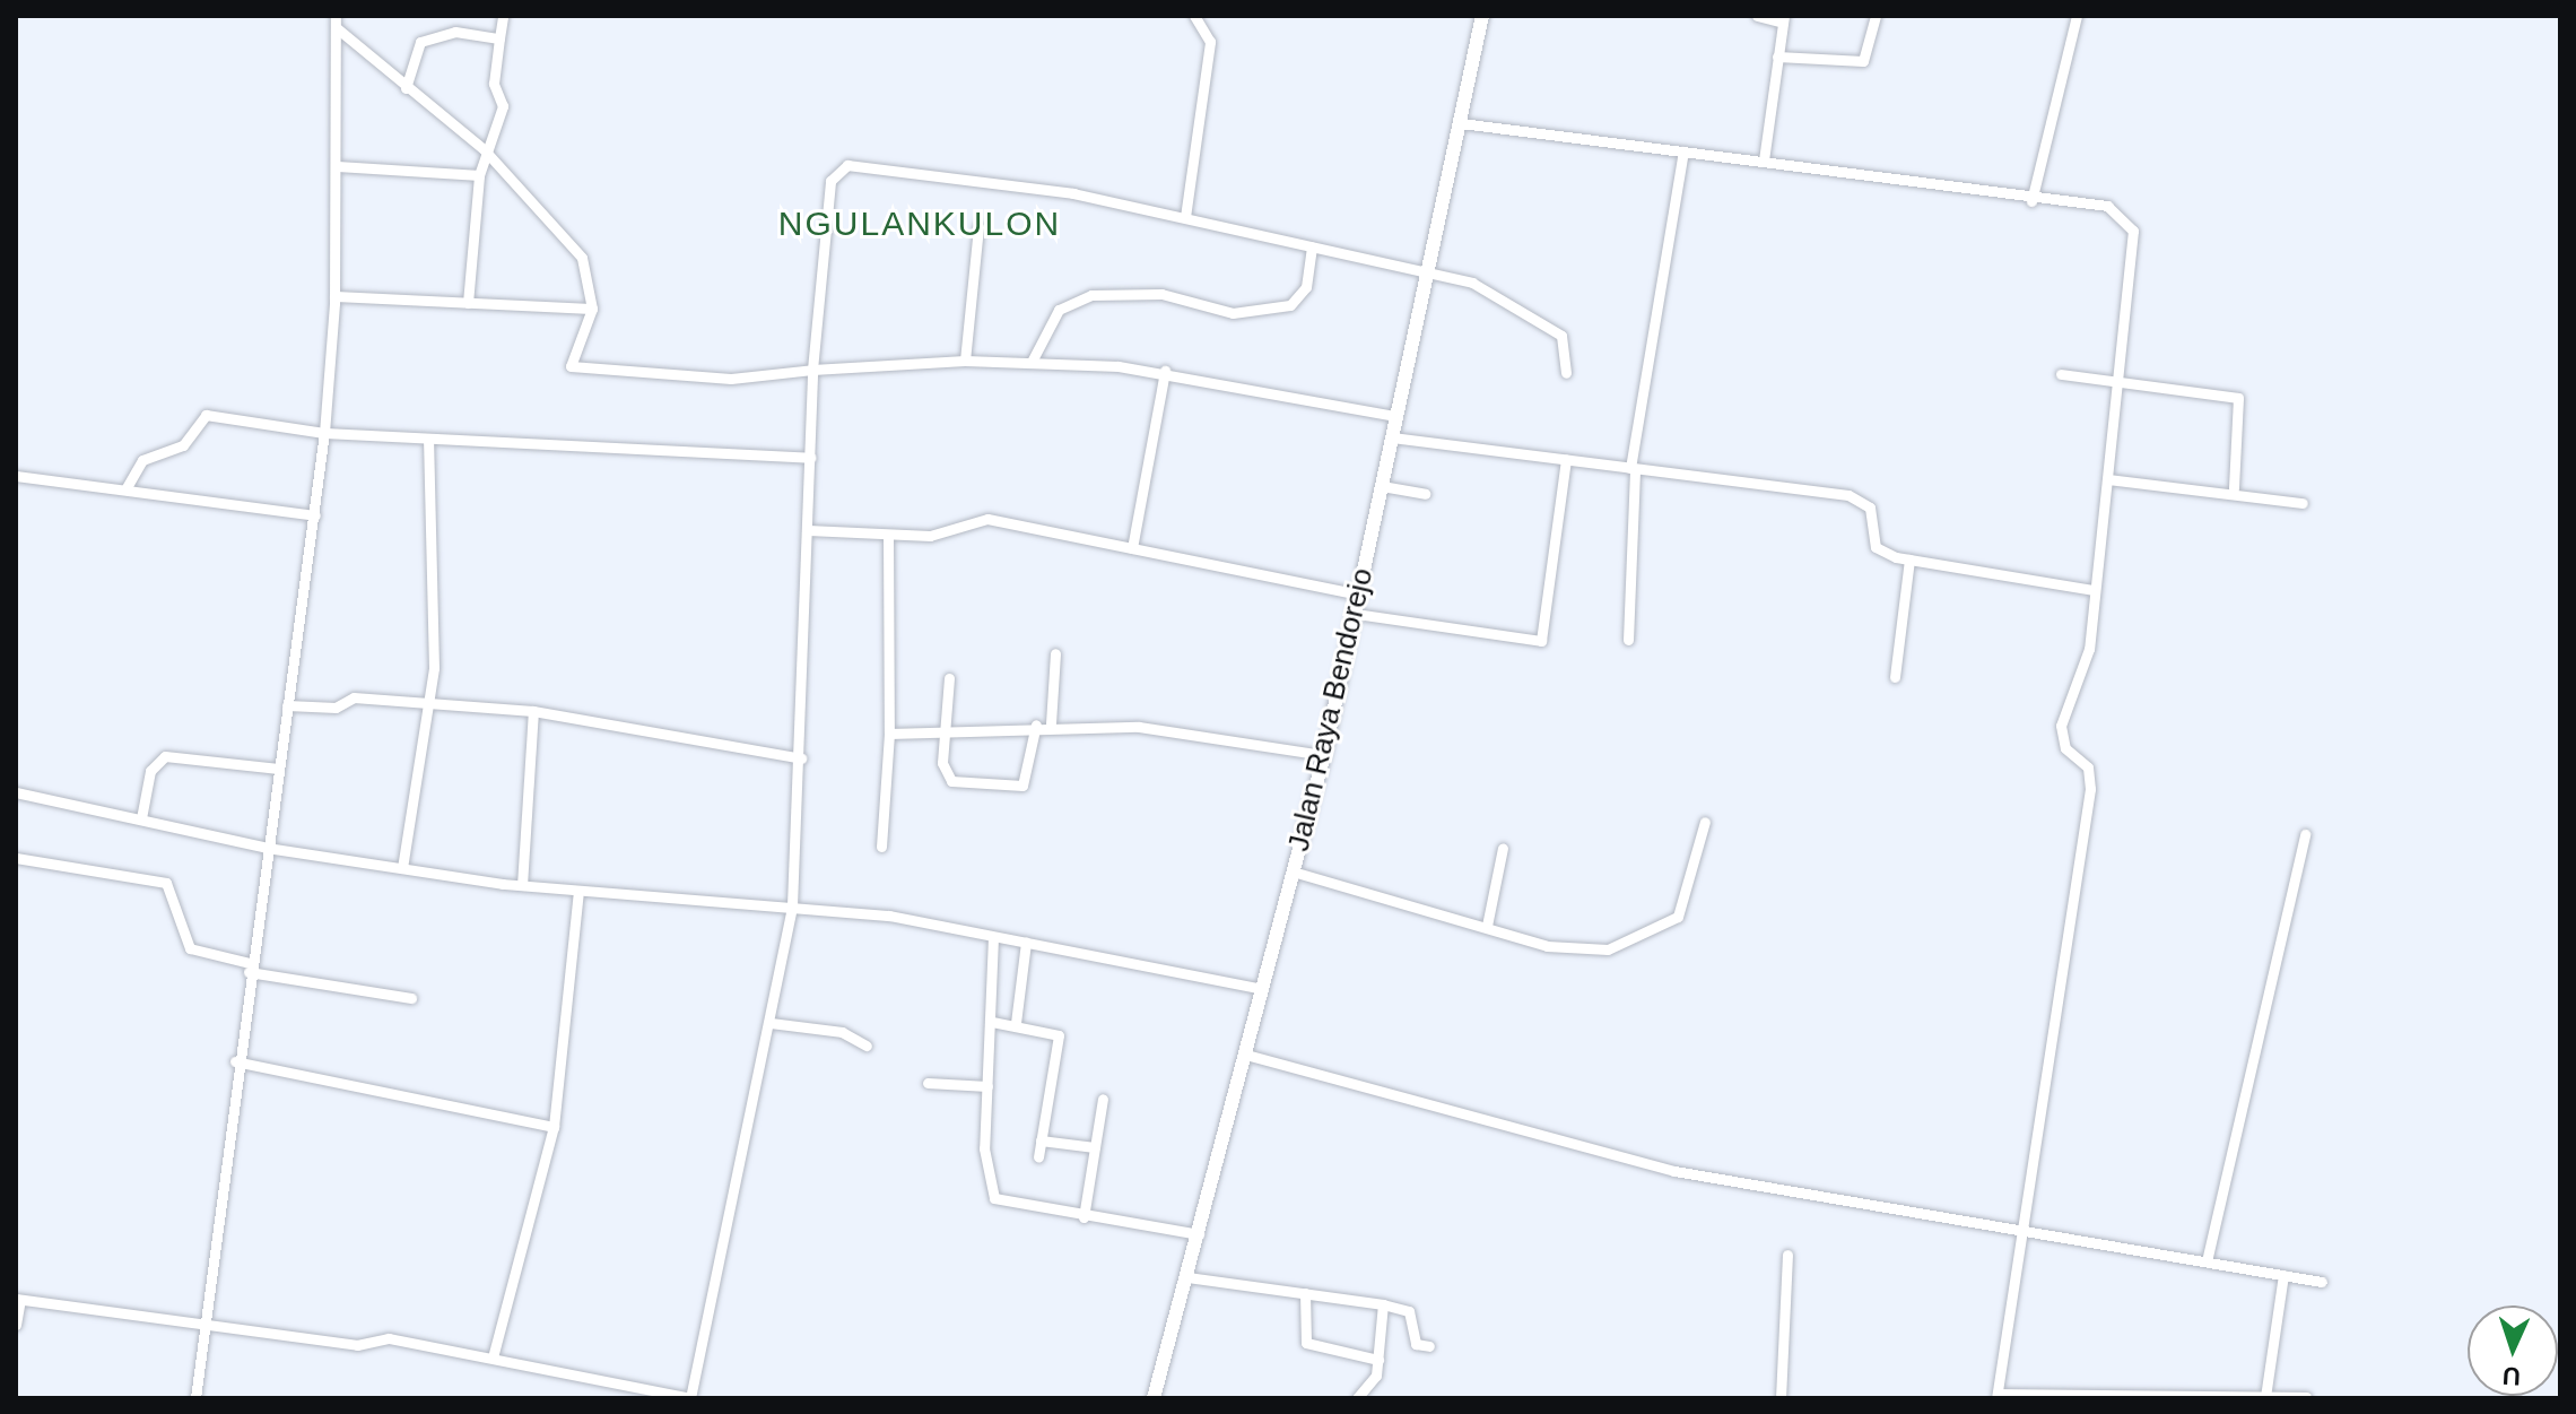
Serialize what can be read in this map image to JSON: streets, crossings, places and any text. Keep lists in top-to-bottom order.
{
  "streets": {
    "main road": ["Jalan Raya Bendorejo"]
  },
  "districts": ["NGULANKULON"],
  "north": "bottom"
}
